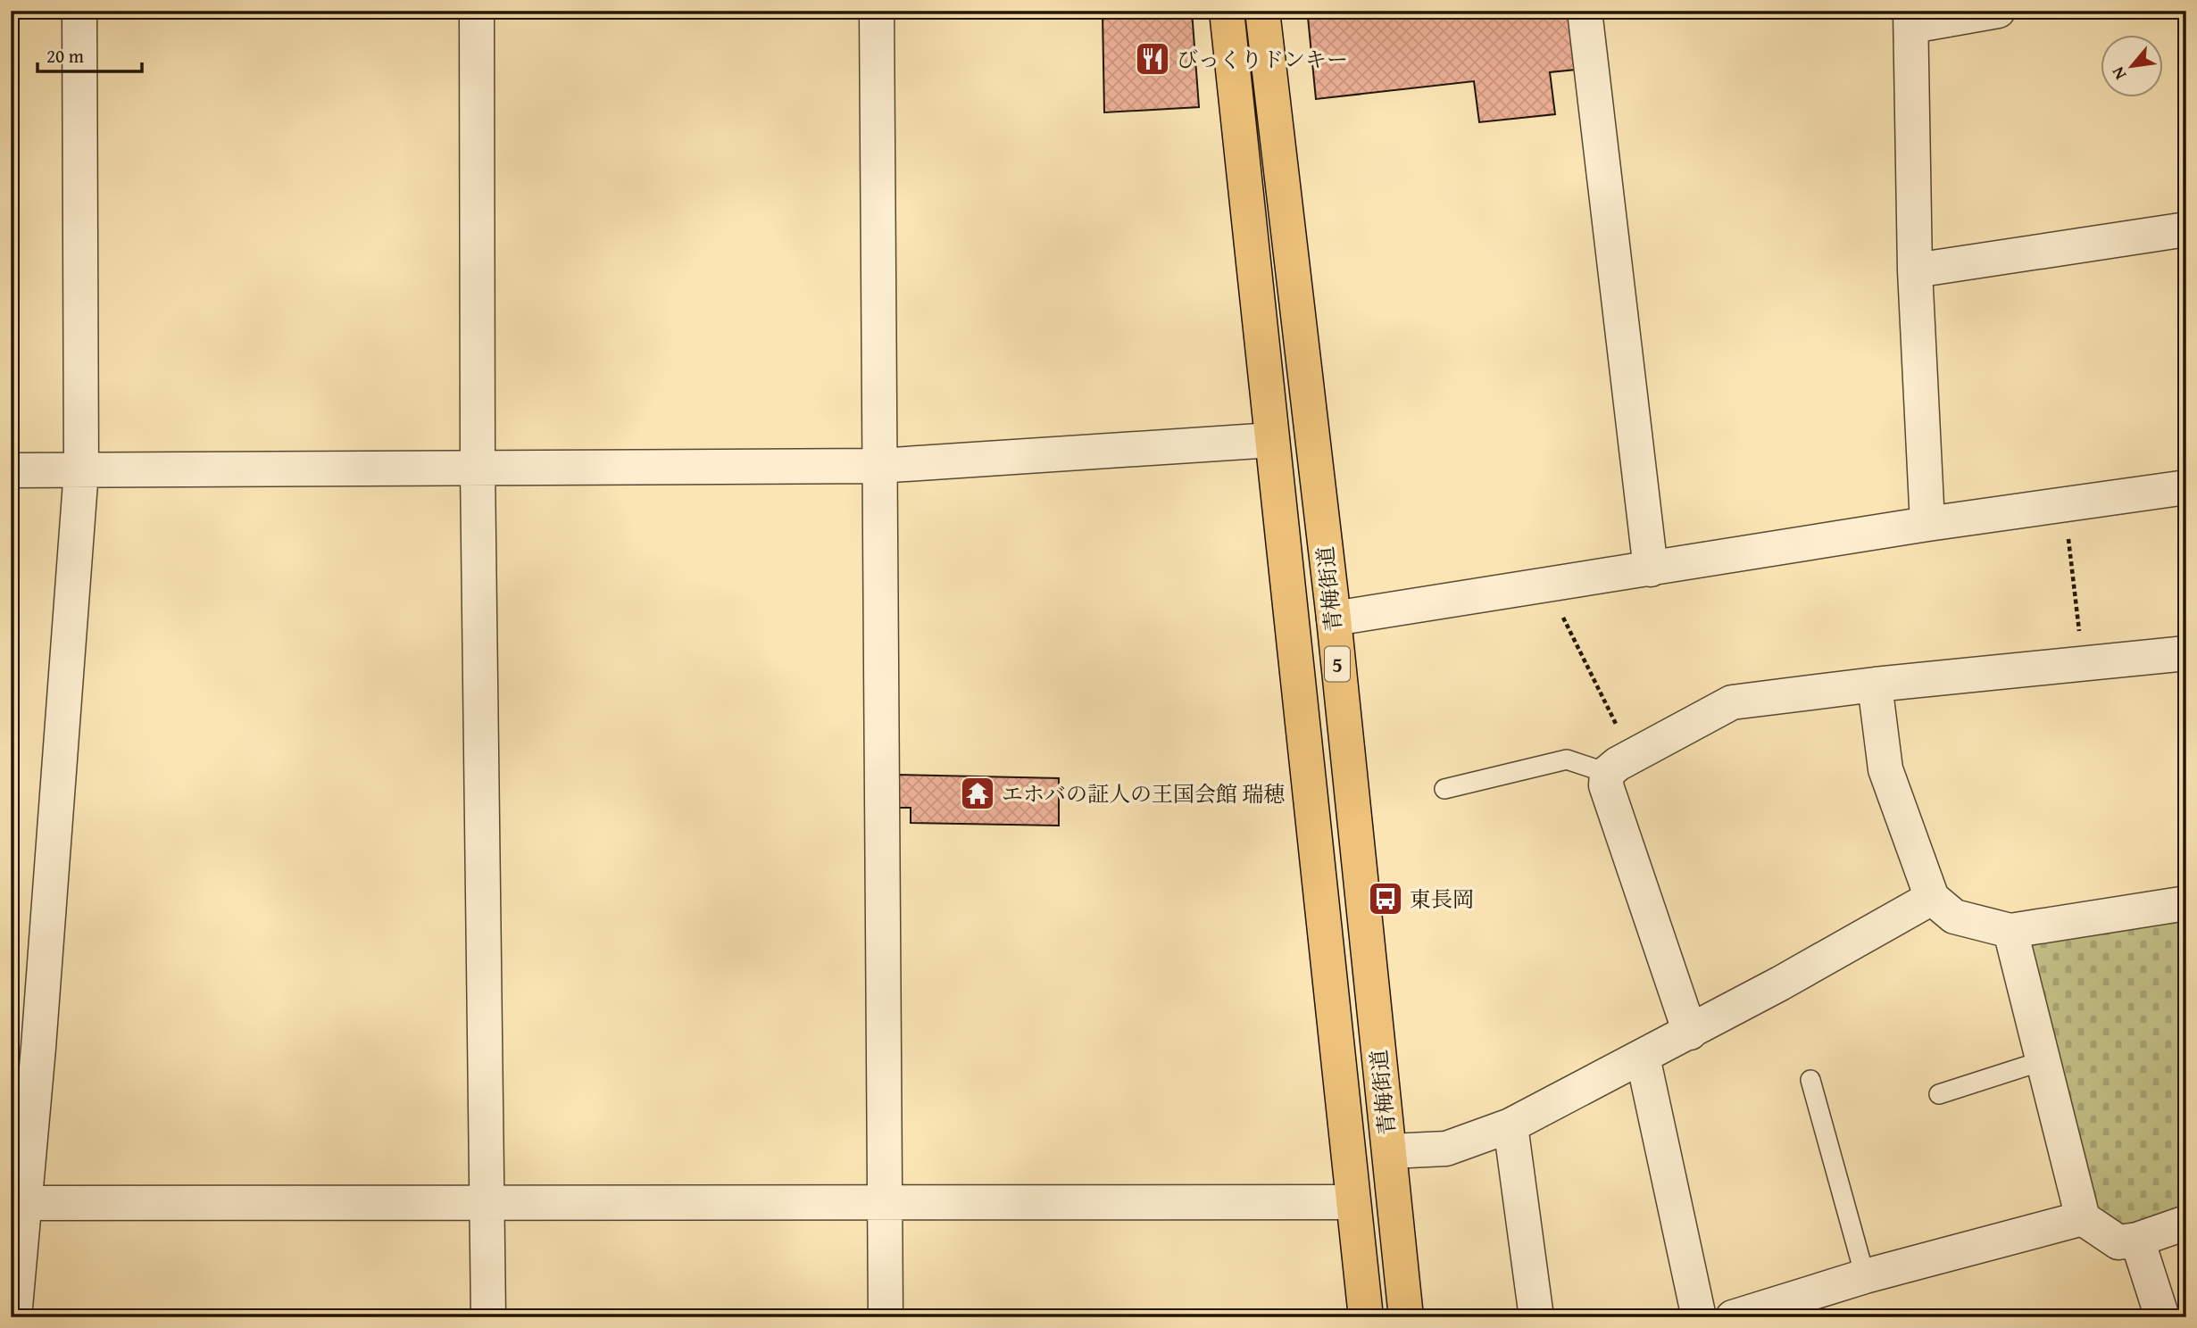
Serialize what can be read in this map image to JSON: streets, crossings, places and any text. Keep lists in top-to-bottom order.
{
  "streets": {
    "main road": ["青梅街道", "5"]
  },
  "places": {
    "restaurant": ["びっくりドンキー"],
    "temple": ["エホバの証人の王国会館 瑞穂"],
    "bus stop": ["東長岡"]
  },
  "scale_bar": "20 m",
  "north": "bottom left"
}
